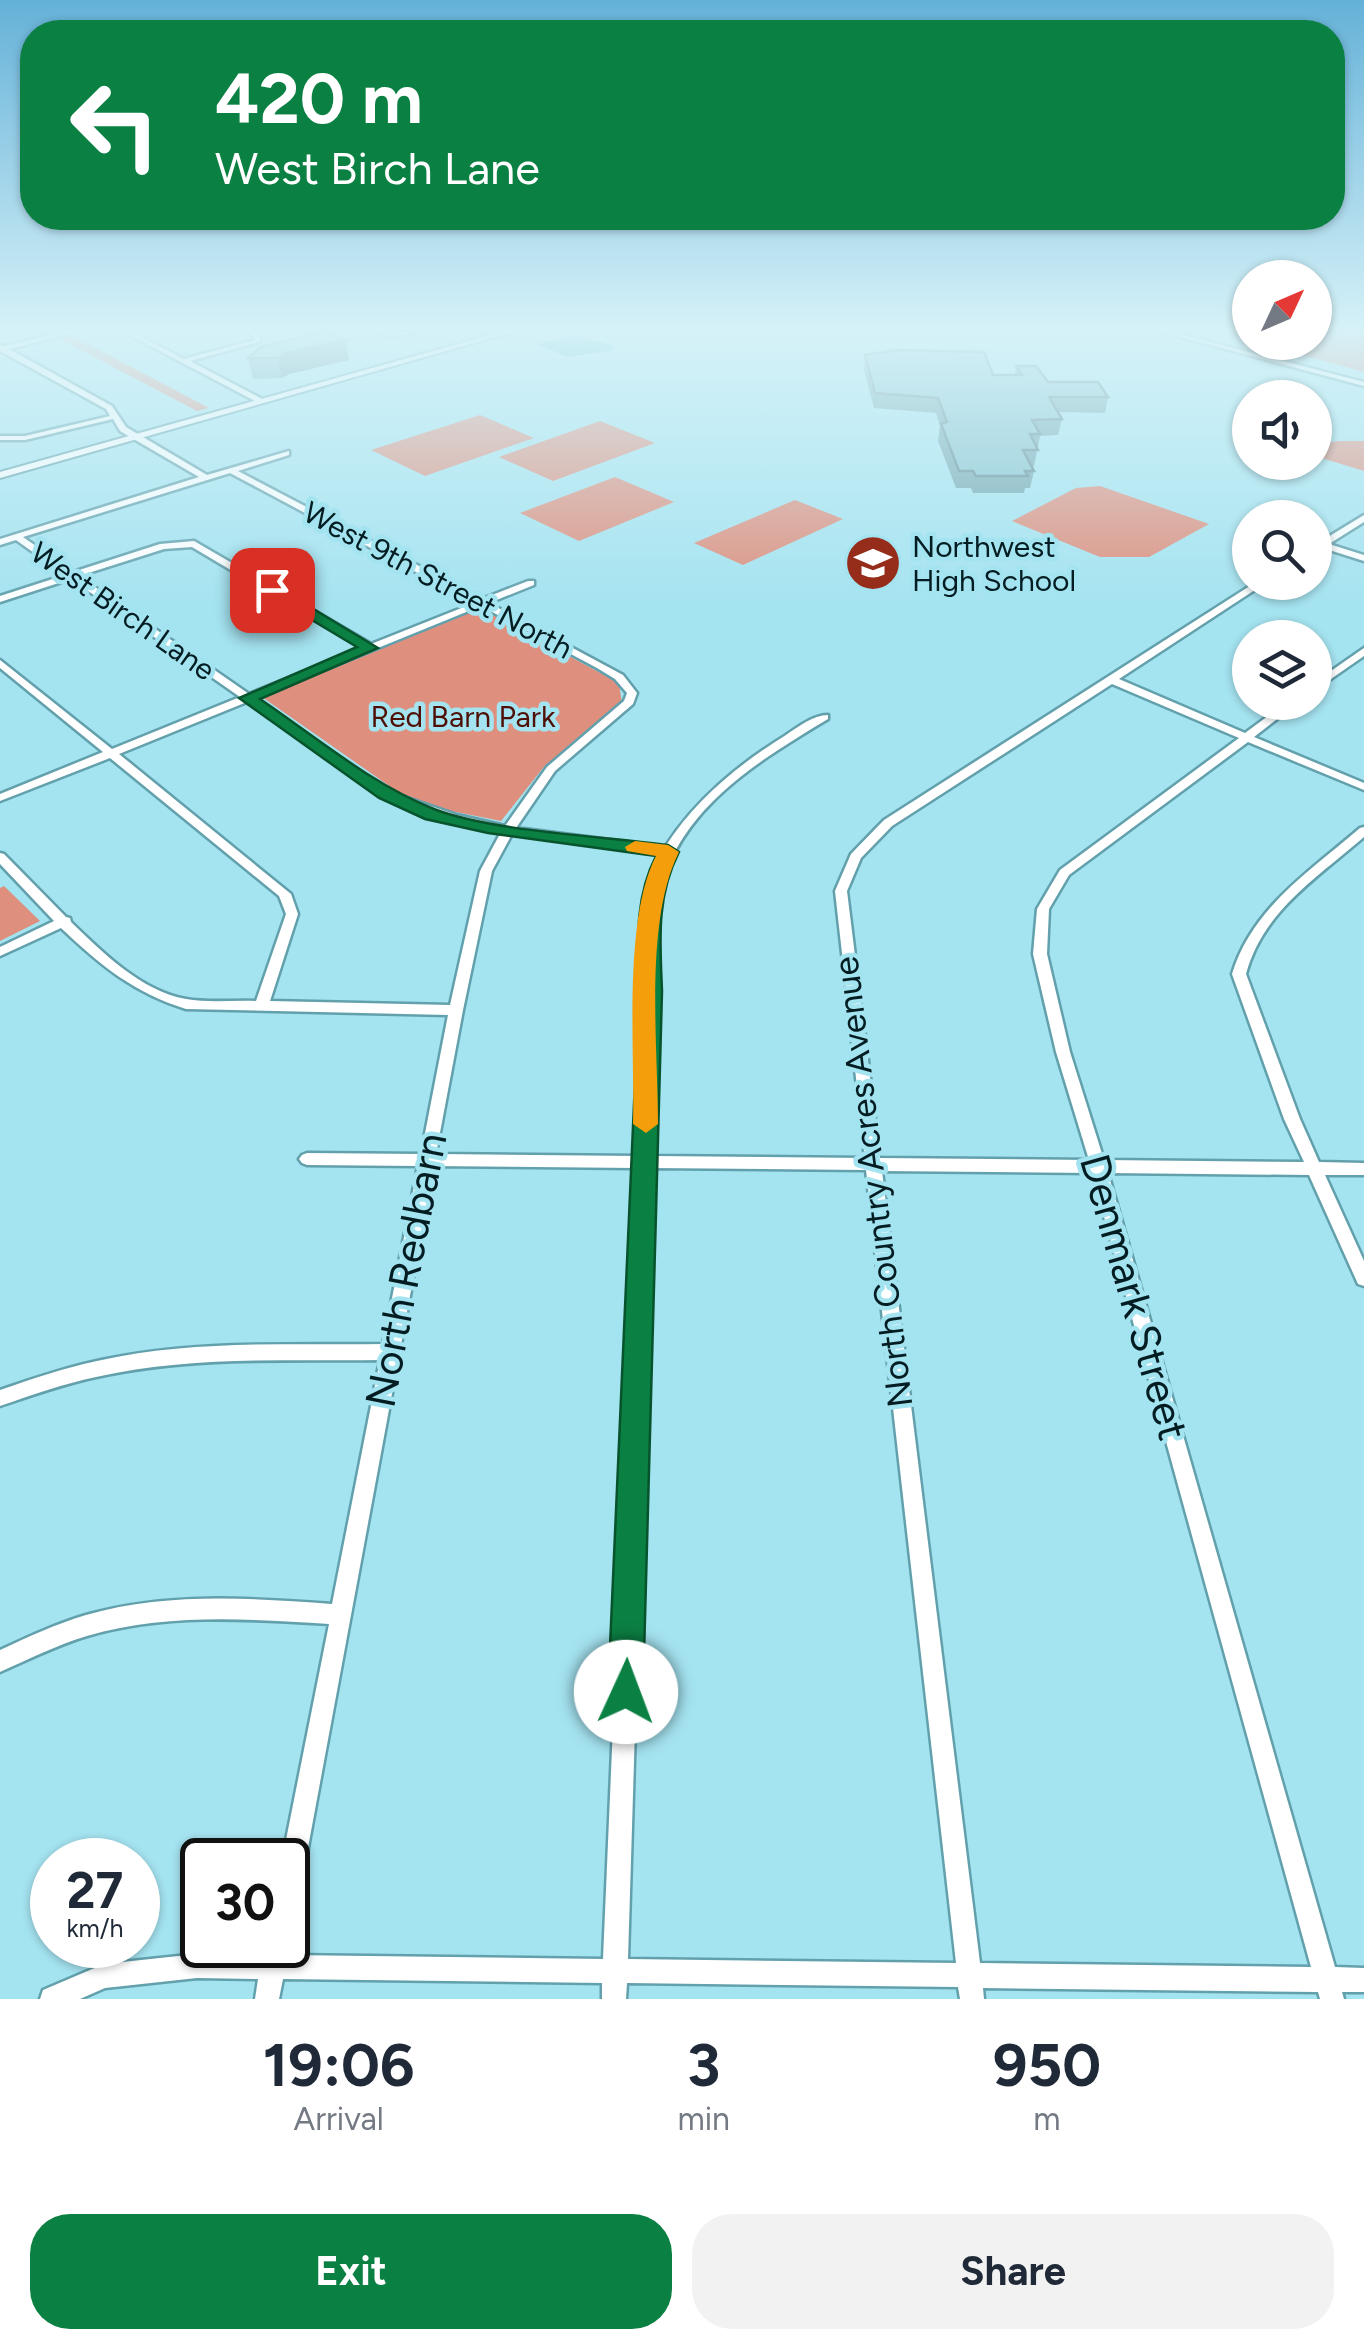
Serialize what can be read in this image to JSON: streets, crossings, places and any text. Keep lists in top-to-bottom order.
{
  "streets": {
    "street": [
      "West 9th Street North",
      "West Birch Lane",
      "North Country Acres Avenue",
      "North Redbarn",
      "Denmark Street"
    ]
  },
  "crossings": [
    ["West 9th Street North", "North Redbarn"],
    ["West Birch Lane", "North Redbarn"]
  ],
  "parks": ["Red Barn Park"],
  "places": {
    "school or university": ["Northwest High School"]
  },
  "north": "top right",
  "page": {
    "turn": ["420 m", "West Birch Lane"],
    "speed": "27 km/h",
    "limit": "30",
    "eta": [
      "19:06",
      "Arrival",
      "3",
      "min",
      "950",
      "m"
    ],
    "buttons": ["Exit", "Share"]
  }
}
